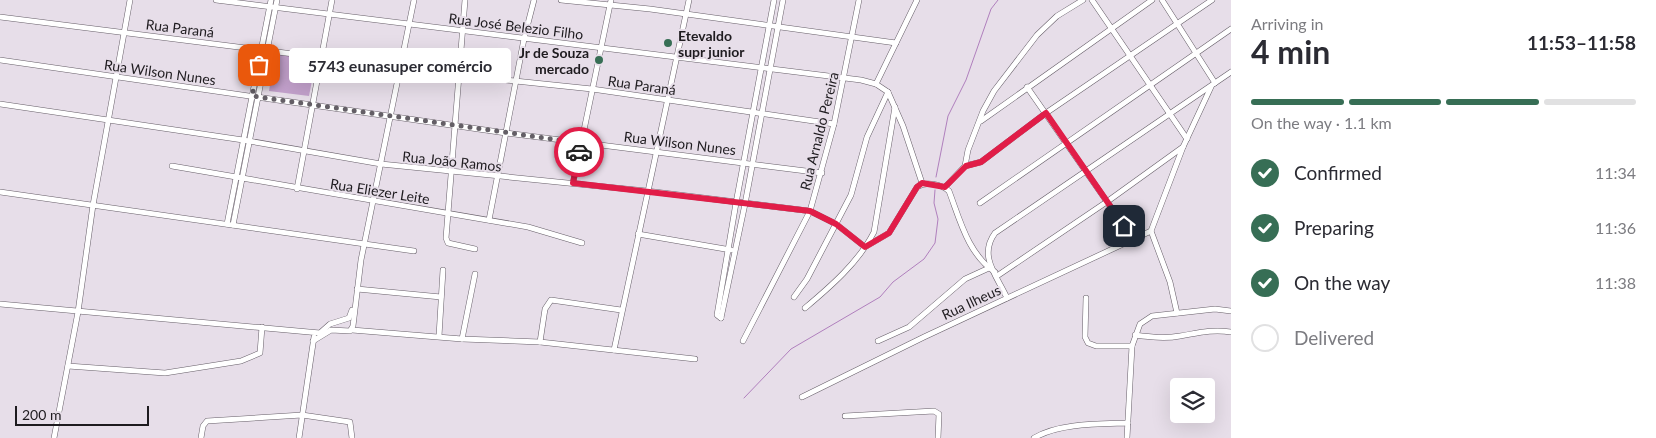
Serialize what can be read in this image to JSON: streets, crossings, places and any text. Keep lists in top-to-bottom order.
{
  "streets": {
    "street": [
      "Rua José Belezio Filho",
      "Rua Paraná",
      "Rua Wilson Nunes",
      "Rua Arnaldo Pereira",
      "Rua João Ramos",
      "Rua Eliezer Leite",
      "Rua Ilheus"
    ]
  },
  "crossings": [
    ["Rua José Belezio Filho", "Rua Arnaldo Pereira"],
    ["Rua Paraná", "Rua Arnaldo Pereira"],
    ["Rua Wilson Nunes", "Rua Arnaldo Pereira"],
    ["Rua Arnaldo Pereira", "Rua João Ramos"]
  ],
  "places": ["Etevaldo supr junior", "Jr de Souza mercado", "5743 eunasuper comércio"],
  "scale_bar": "200 m",
  "page": {
    "heading": ["4 min", "Arriving in", "11:53–11:58"],
    "bubble": "5743 eunasuper comércio",
    "bar": "On the way · 1.1 km",
    "list": [
      ["Confirmed", "11:34"],
      ["Preparing", "11:36"],
      ["On the way", "11:38"],
      "Delivered"
    ],
    "scale": "200 m"
  }
}
